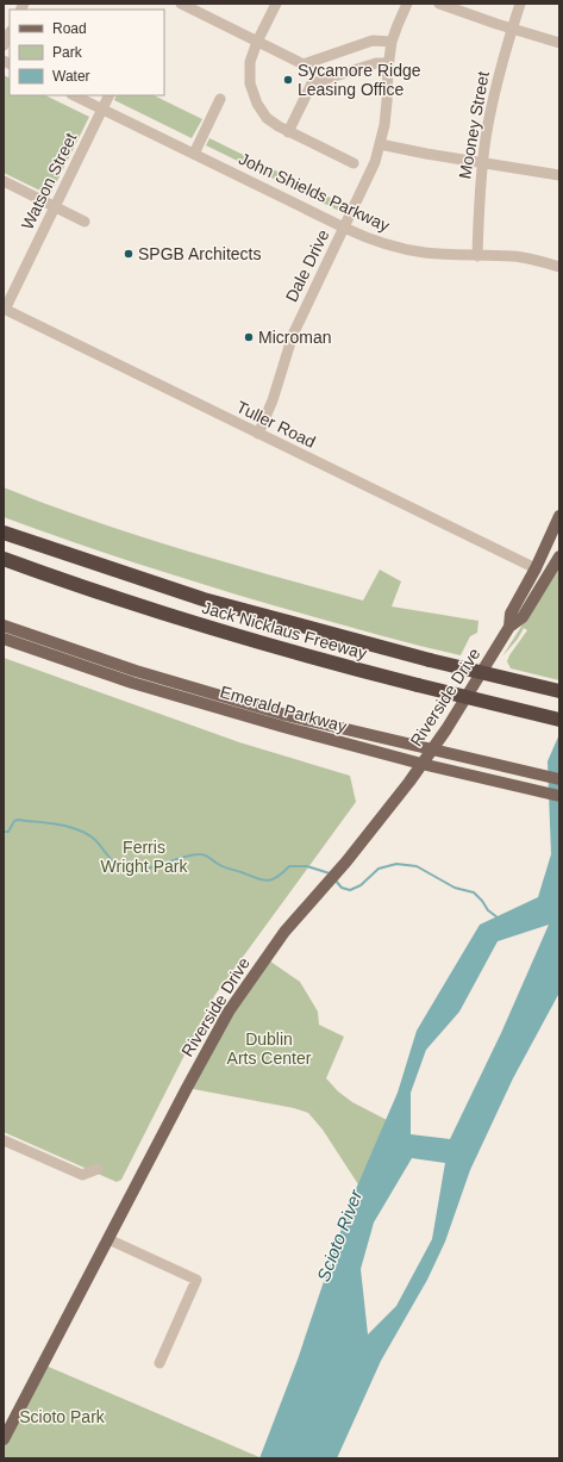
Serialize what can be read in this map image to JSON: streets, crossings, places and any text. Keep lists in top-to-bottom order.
{
  "streets": {
    "highway": ["Jack Nicklaus Freeway"],
    "main road": ["Riverside Drive", "Emerald Parkway"],
    "street": [
      "Mooney Street",
      "Watson Street",
      "John Shields Parkway",
      "Dale Drive",
      "Tuller Road"
    ]
  },
  "crossings": [
    ["Mooney Street", "John Shields Parkway"],
    ["Watson Street", "John Shields Parkway"],
    ["Watson Street", "Tuller Road"],
    ["John Shields Parkway", "Dale Drive"],
    ["Dale Drive", "Tuller Road"],
    ["Tuller Road", "Riverside Drive"],
    ["Riverside Drive", "Emerald Parkway"]
  ],
  "water": ["Scioto River"],
  "parks": ["Ferris Wright Park", "Dublin Arts Center", "Scioto Park"],
  "places": ["Sycamore Ridge Leasing Office", "SPGB Architects", "Microman"],
  "legend": ["Road", "Park", "Water"]
}
